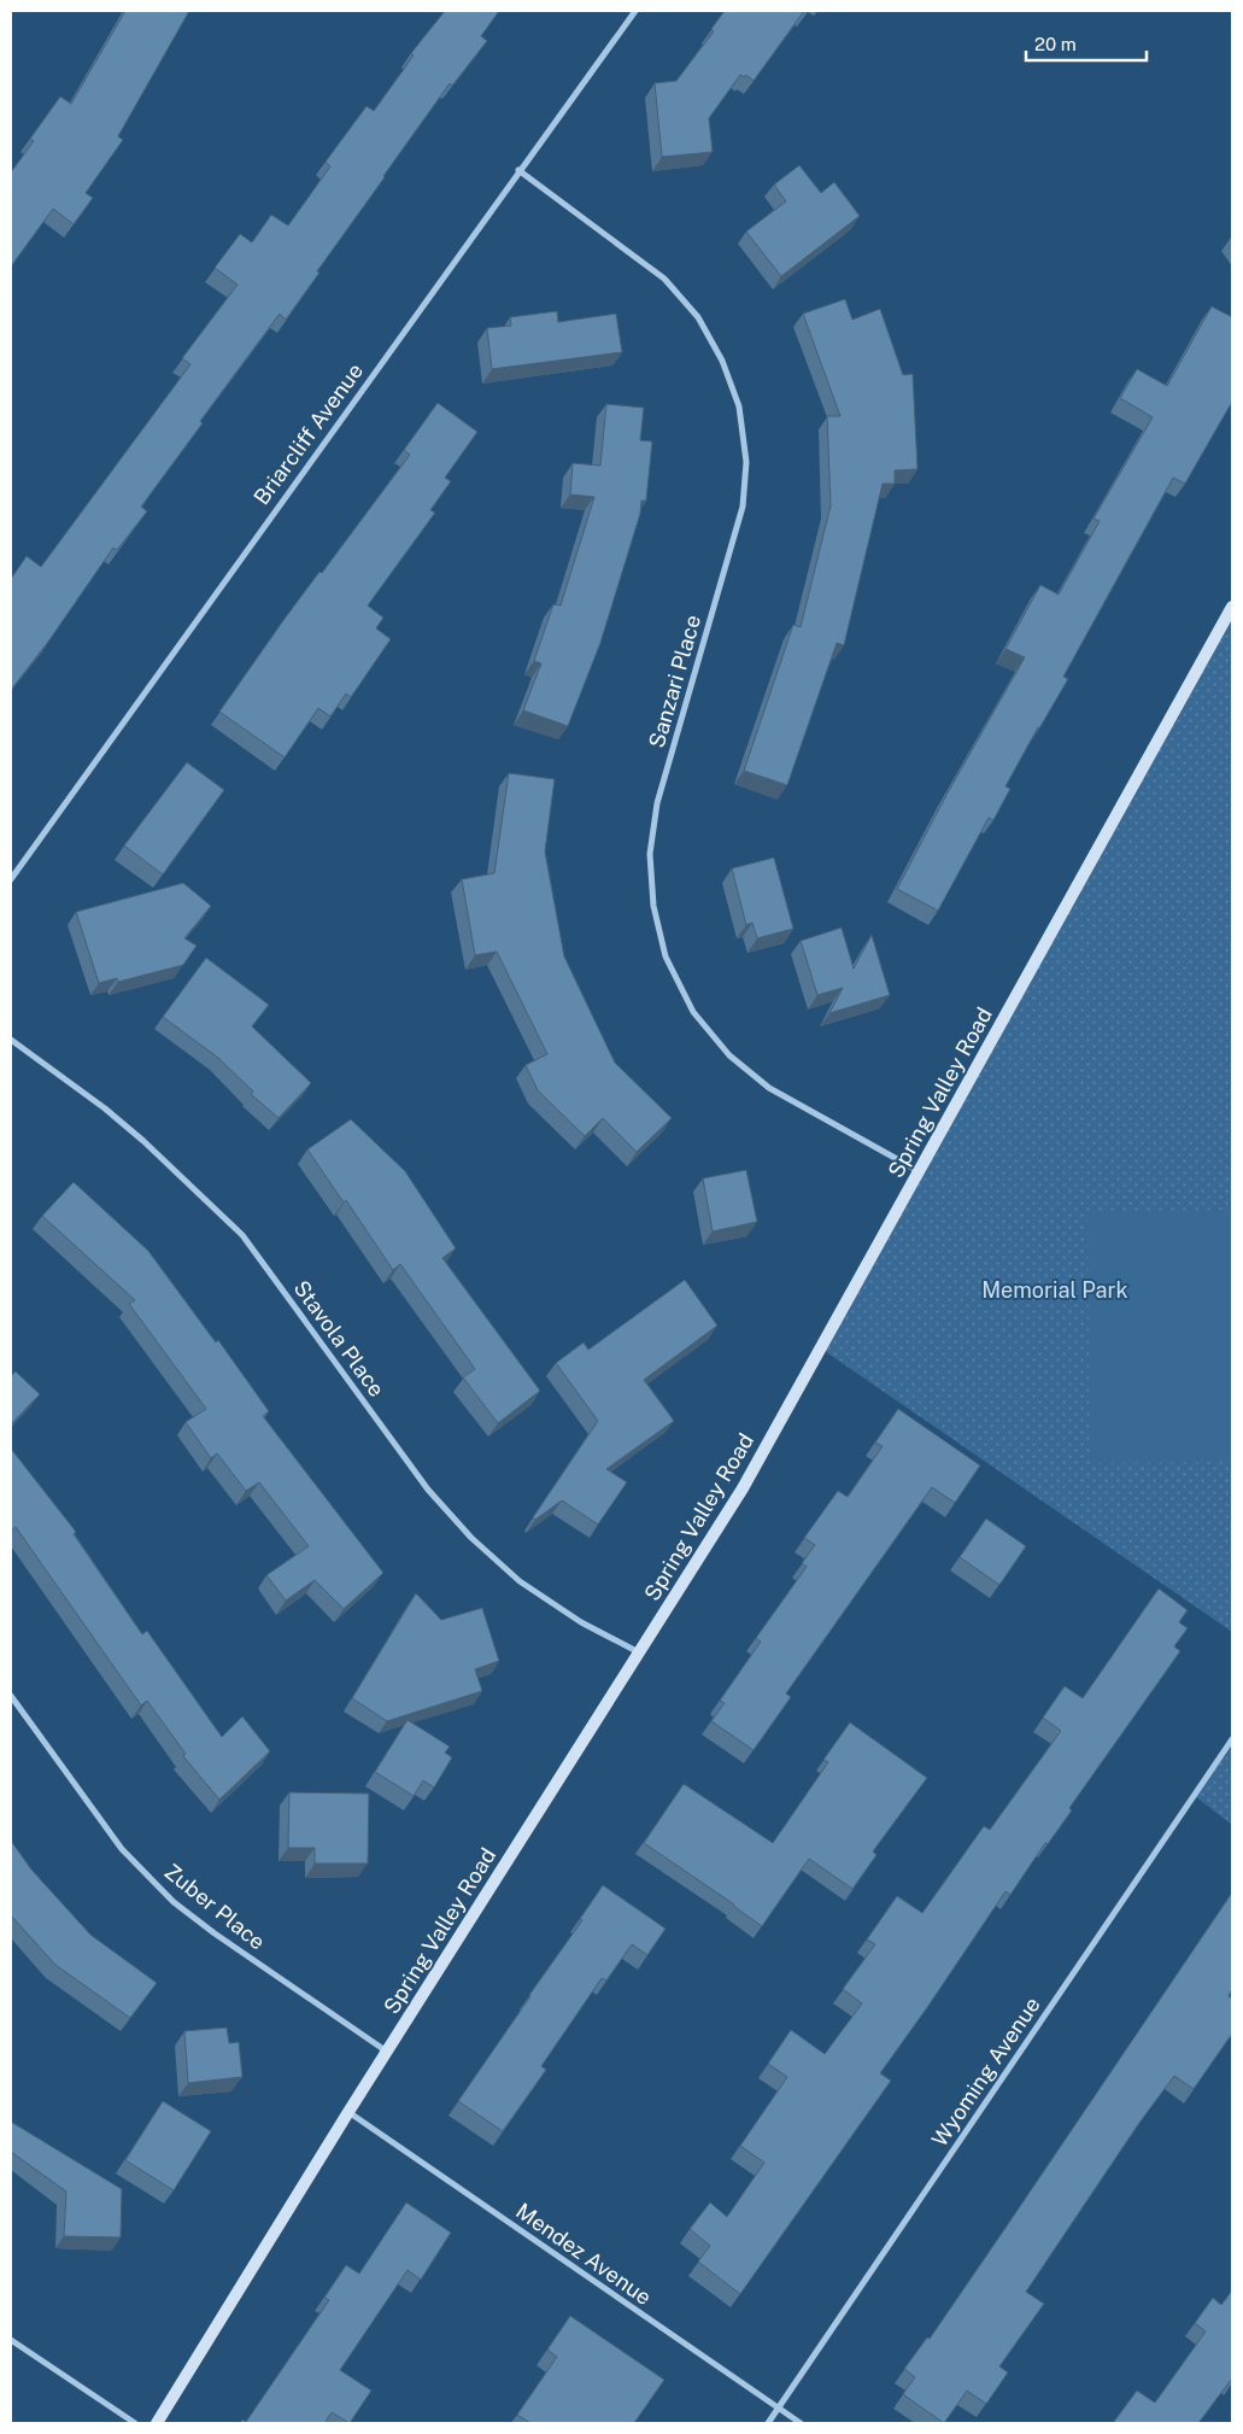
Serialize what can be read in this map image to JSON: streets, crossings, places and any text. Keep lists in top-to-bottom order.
{
  "streets": {
    "street": [
      "Briarcliff Avenue",
      "Sanzari Place",
      "Spring Valley Road",
      "Stavola Place",
      "Zuber Place",
      "Wyoming Avenue",
      "Mendez Avenue"
    ]
  },
  "crossings": [
    ["Briarcliff Avenue", "Sanzari Place"],
    ["Sanzari Place", "Spring Valley Road"],
    ["Spring Valley Road", "Stavola Place"],
    ["Spring Valley Road", "Zuber Place"],
    ["Spring Valley Road", "Mendez Avenue"],
    ["Wyoming Avenue", "Mendez Avenue"]
  ],
  "parks": ["Memorial Park"],
  "scale_bar": "20 m"
}
